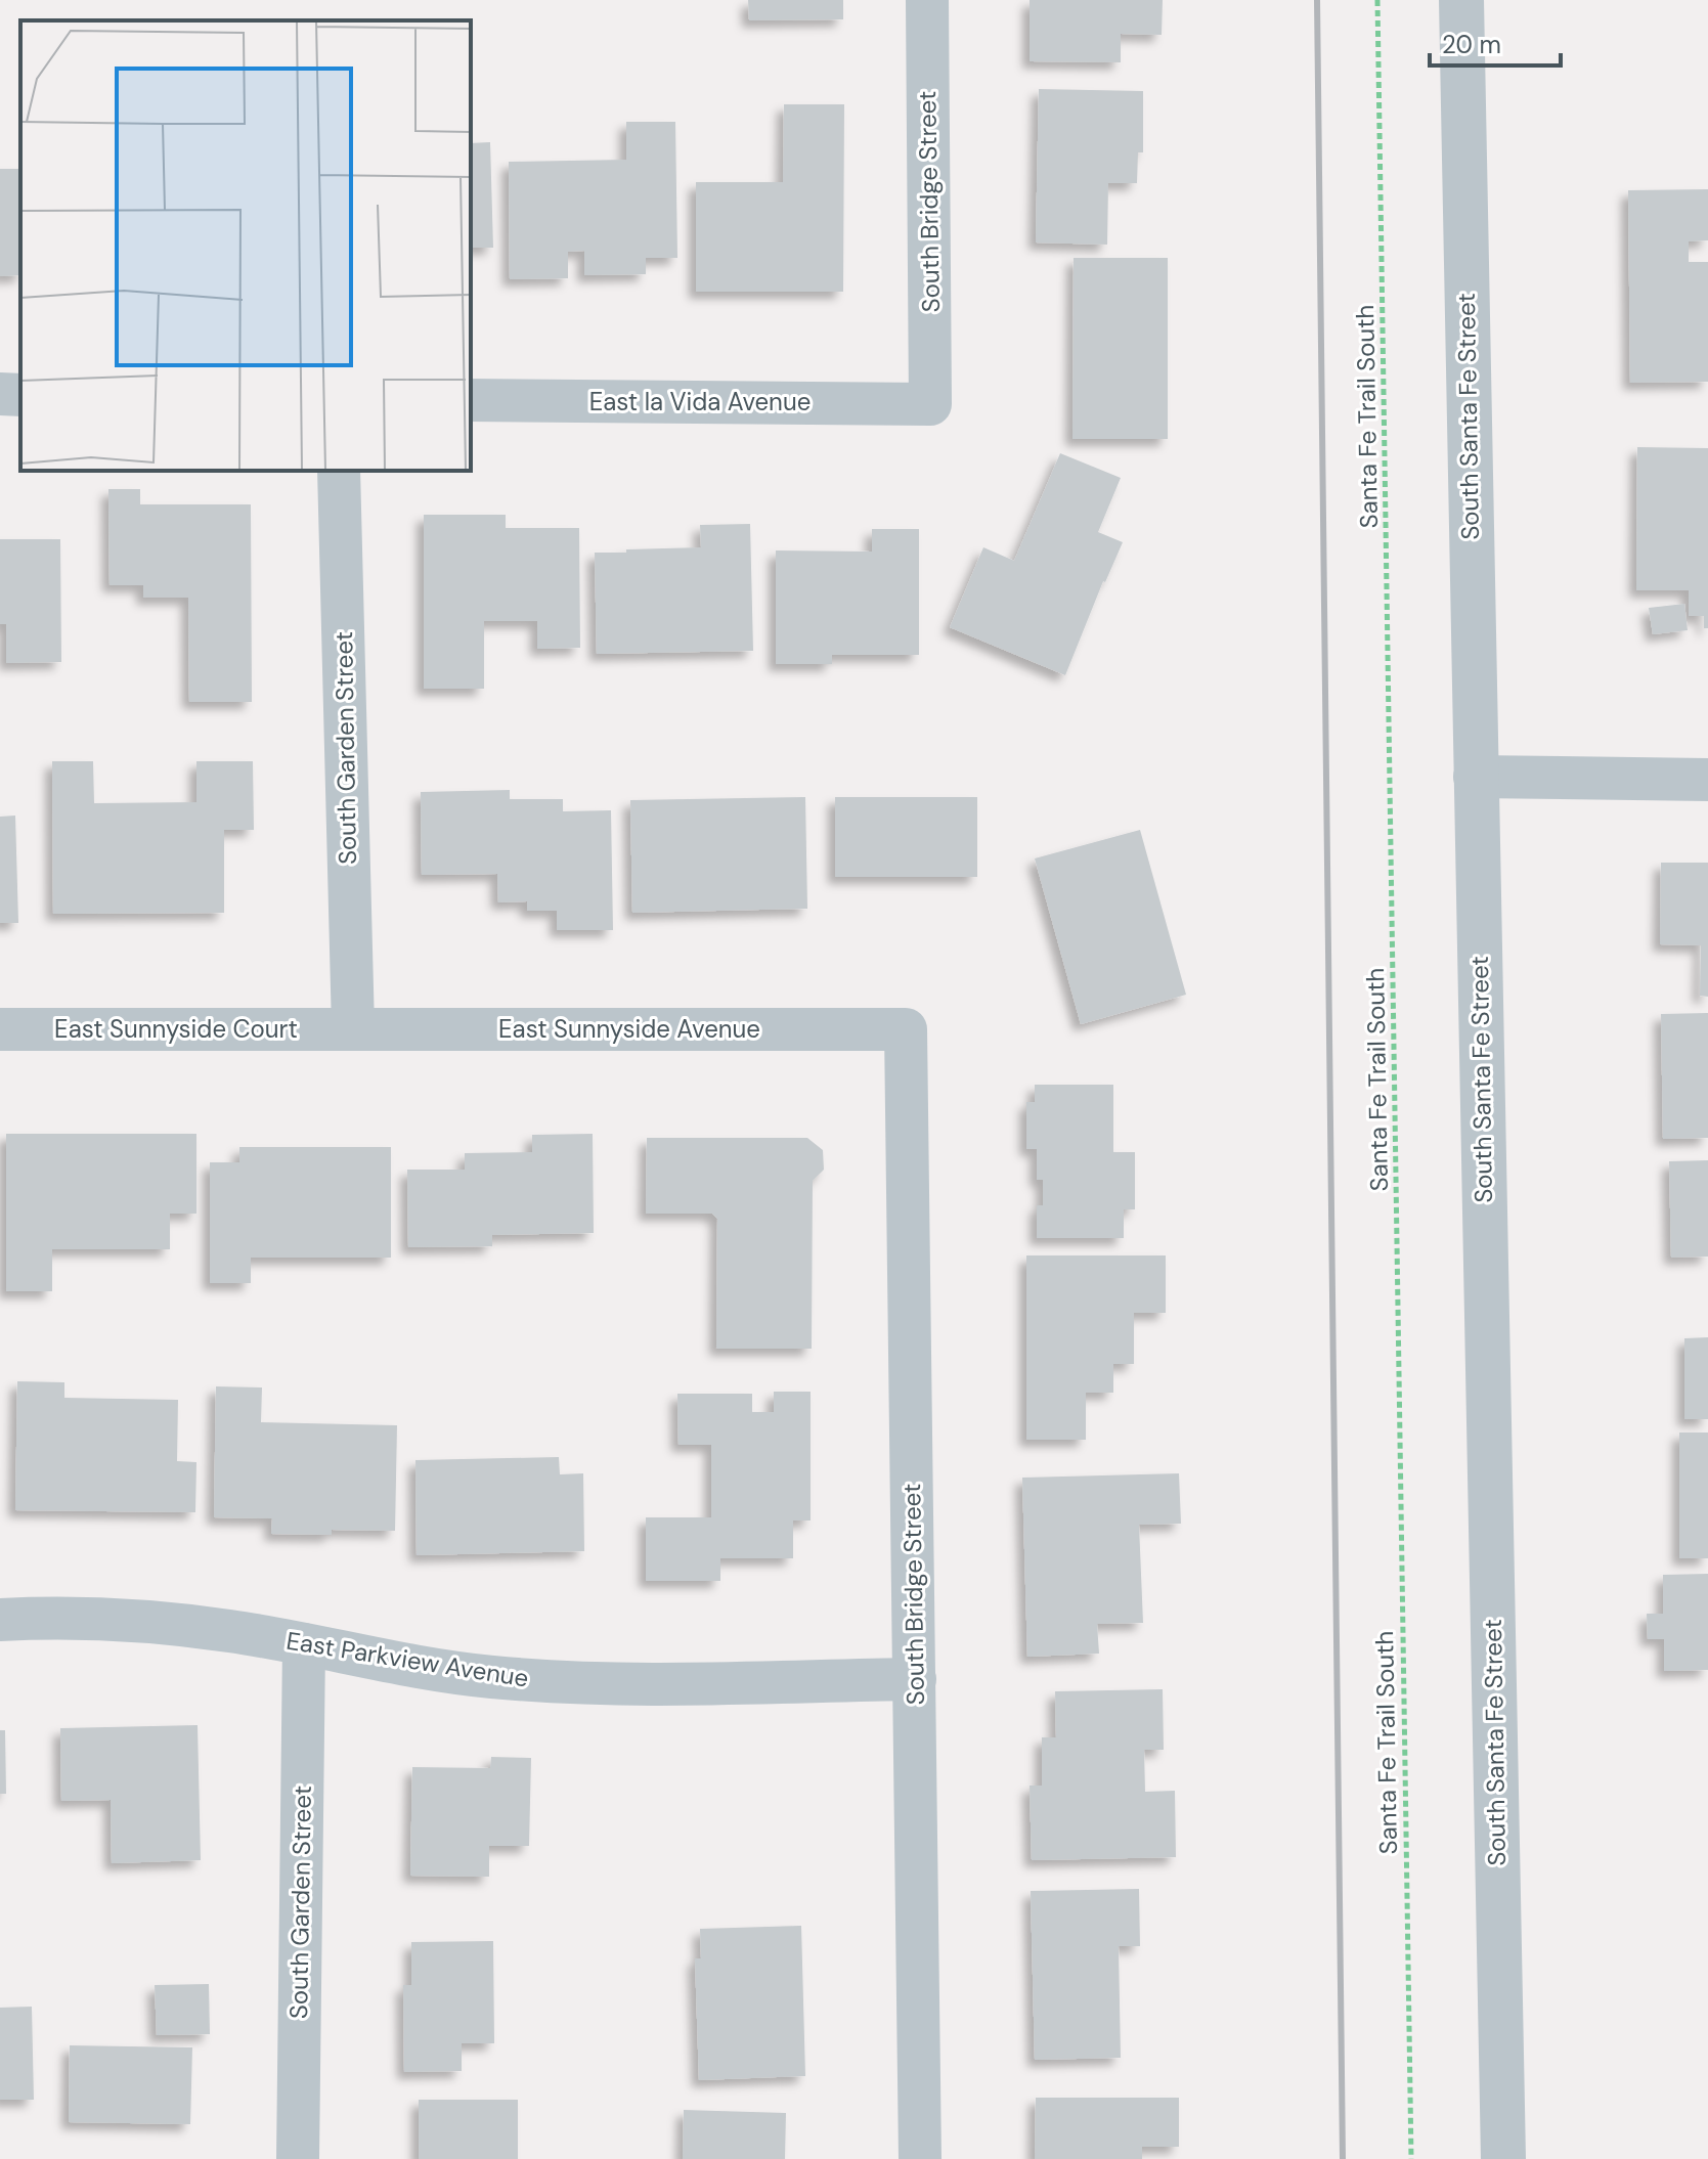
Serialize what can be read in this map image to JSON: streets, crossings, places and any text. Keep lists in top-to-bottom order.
{
  "streets": {
    "street": [
      "South Bridge Street",
      "East la Vida Avenue",
      "South Santa Fe Street",
      "South Garden Street",
      "East Sunnyside Court",
      "East Sunnyside Avenue",
      "East Parkview Avenue"
    ],
    "path": ["Santa Fe Trail South"]
  },
  "crossings": [
    ["South Bridge Street", "East la Vida Avenue"],
    ["South Bridge Street", "East Sunnyside Avenue"],
    ["South Bridge Street", "East Parkview Avenue"],
    ["South Garden Street", "East Sunnyside Court"],
    ["South Garden Street", "East Sunnyside Avenue"],
    ["South Garden Street", "East Parkview Avenue"],
    ["East Sunnyside Court", "East Sunnyside Avenue"]
  ],
  "scale_bar": "20 m"
}
